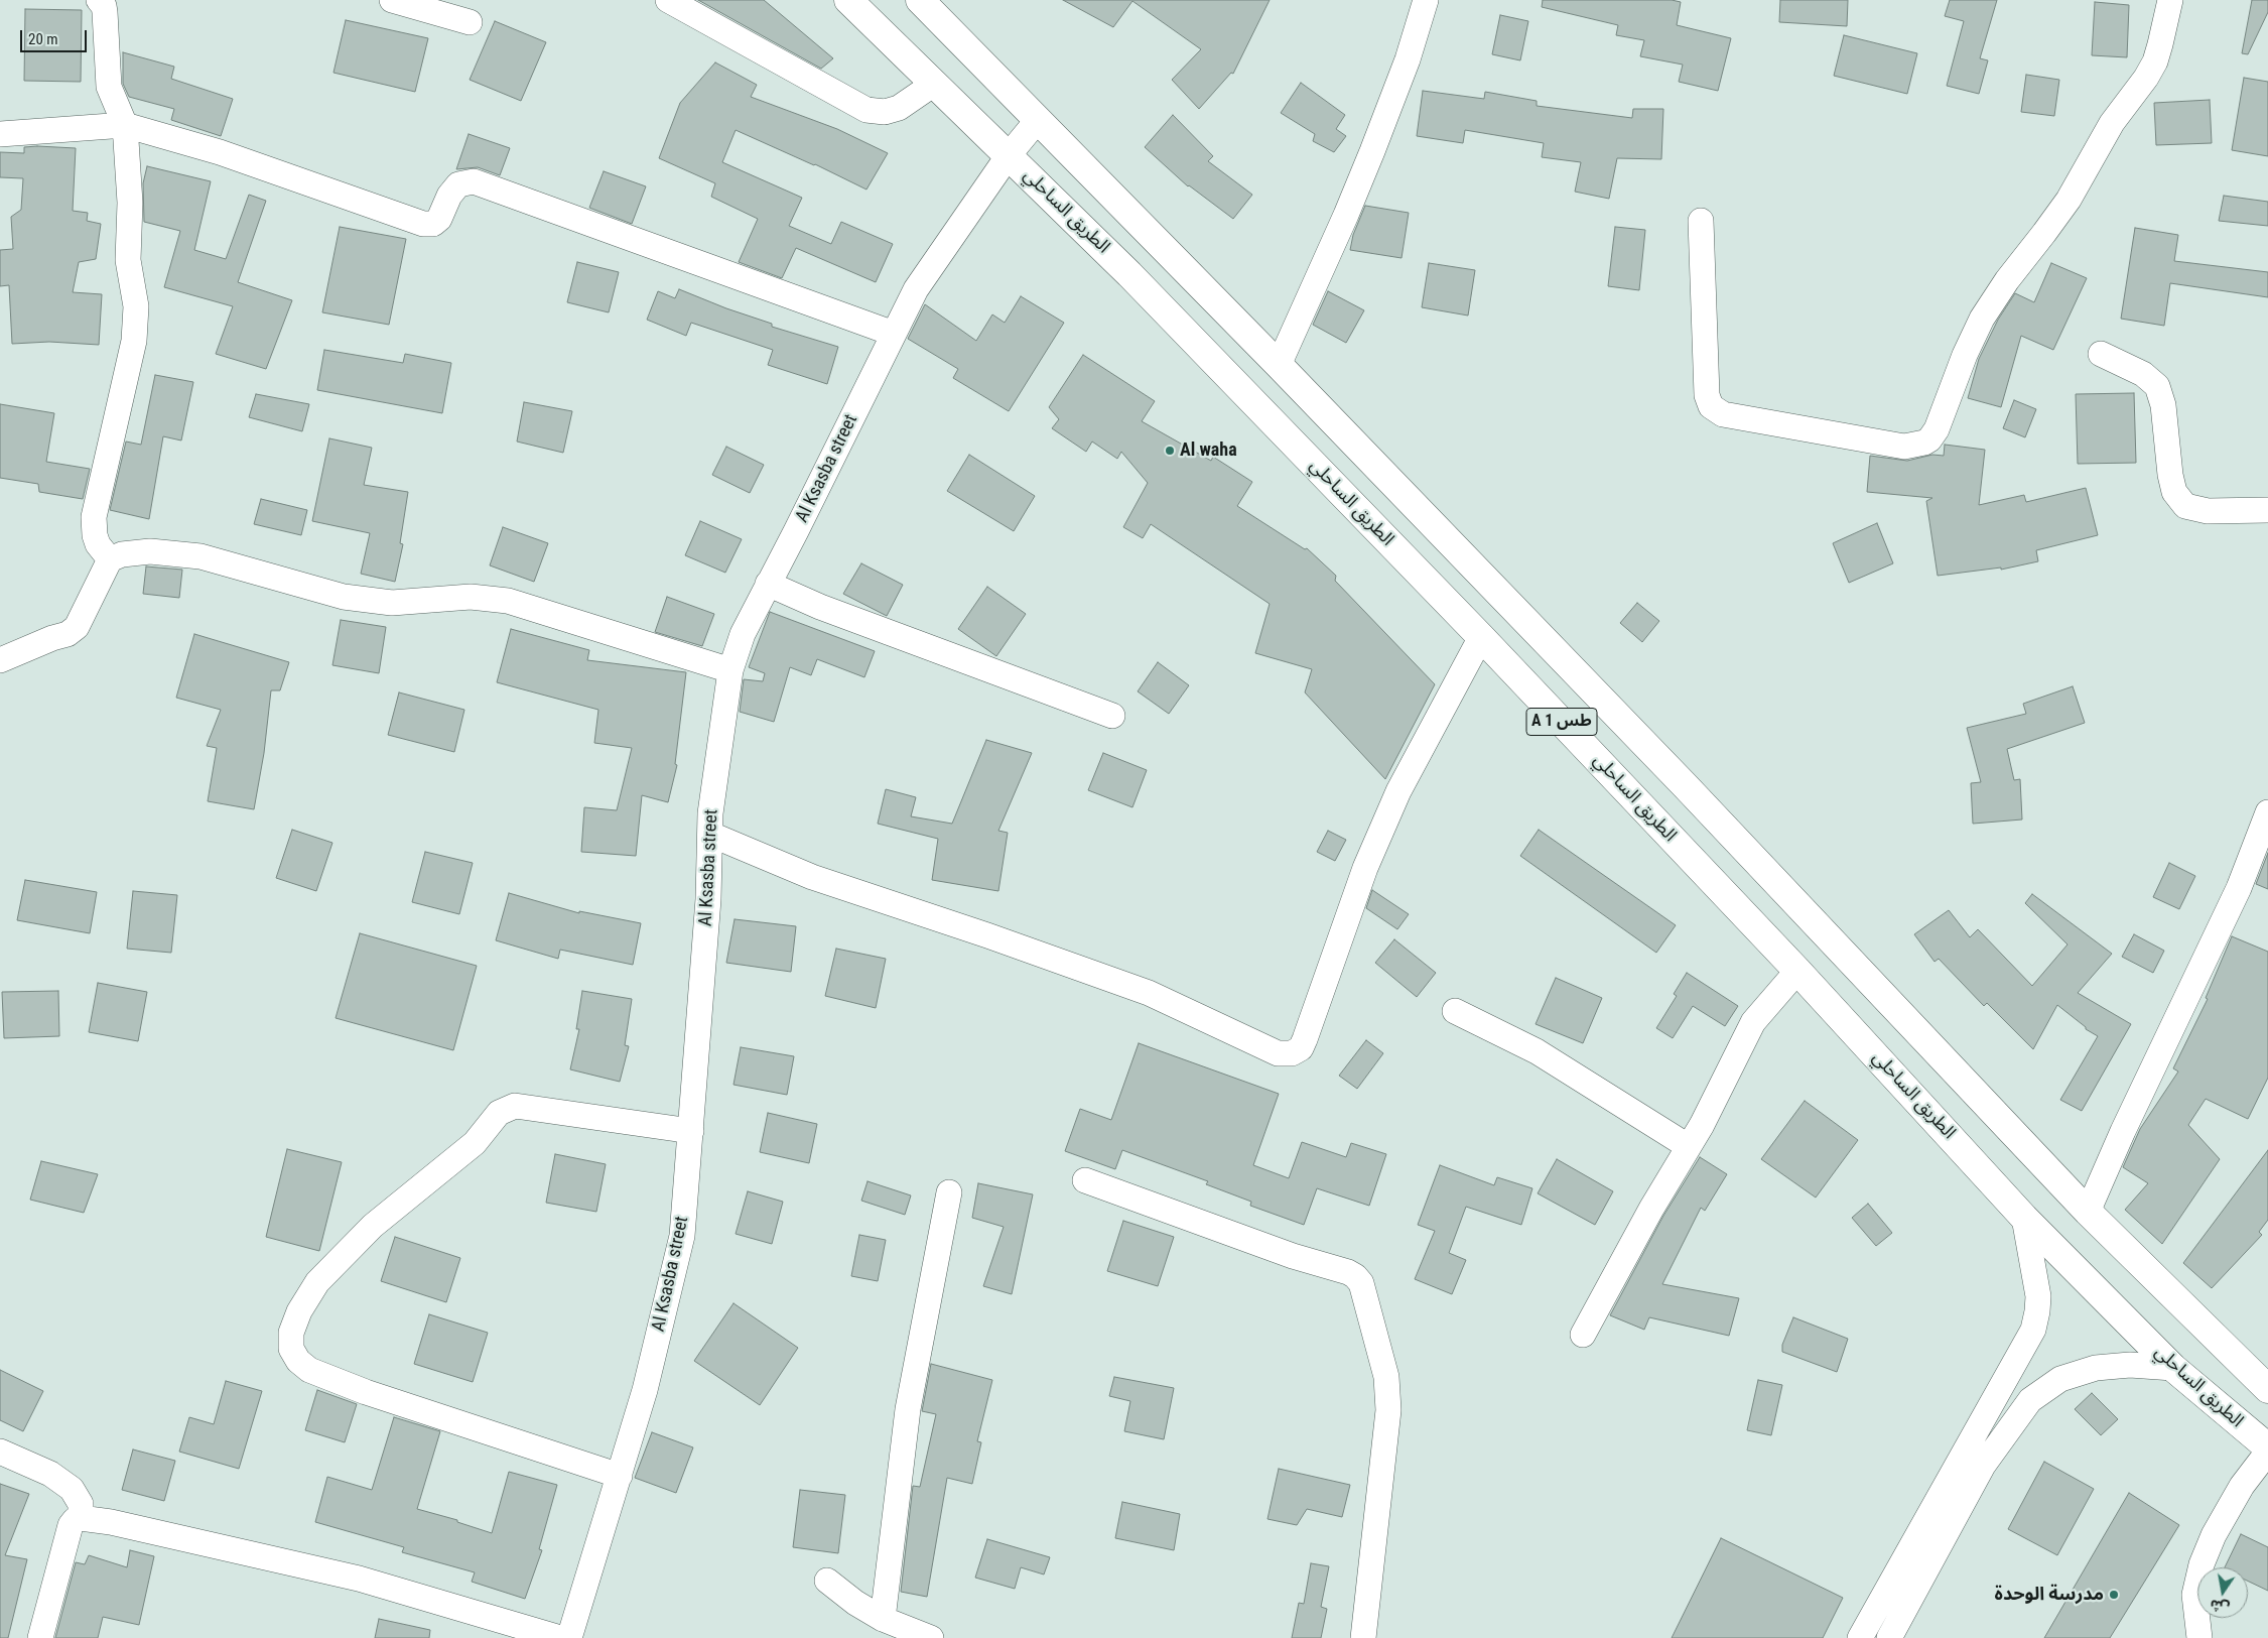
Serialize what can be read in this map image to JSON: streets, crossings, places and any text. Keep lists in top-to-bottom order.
{
  "streets": {
    "highway": ["الطريق الساحلي", "A 1 طس"],
    "street": ["Al Ksasba street"]
  },
  "crossings": [
    ["الطريق الساحلي", "Al Ksasba street"]
  ],
  "places": ["Al waha", "مدرسة الوحدة"],
  "scale_bar": "20 m",
  "north": "bottom"
}
